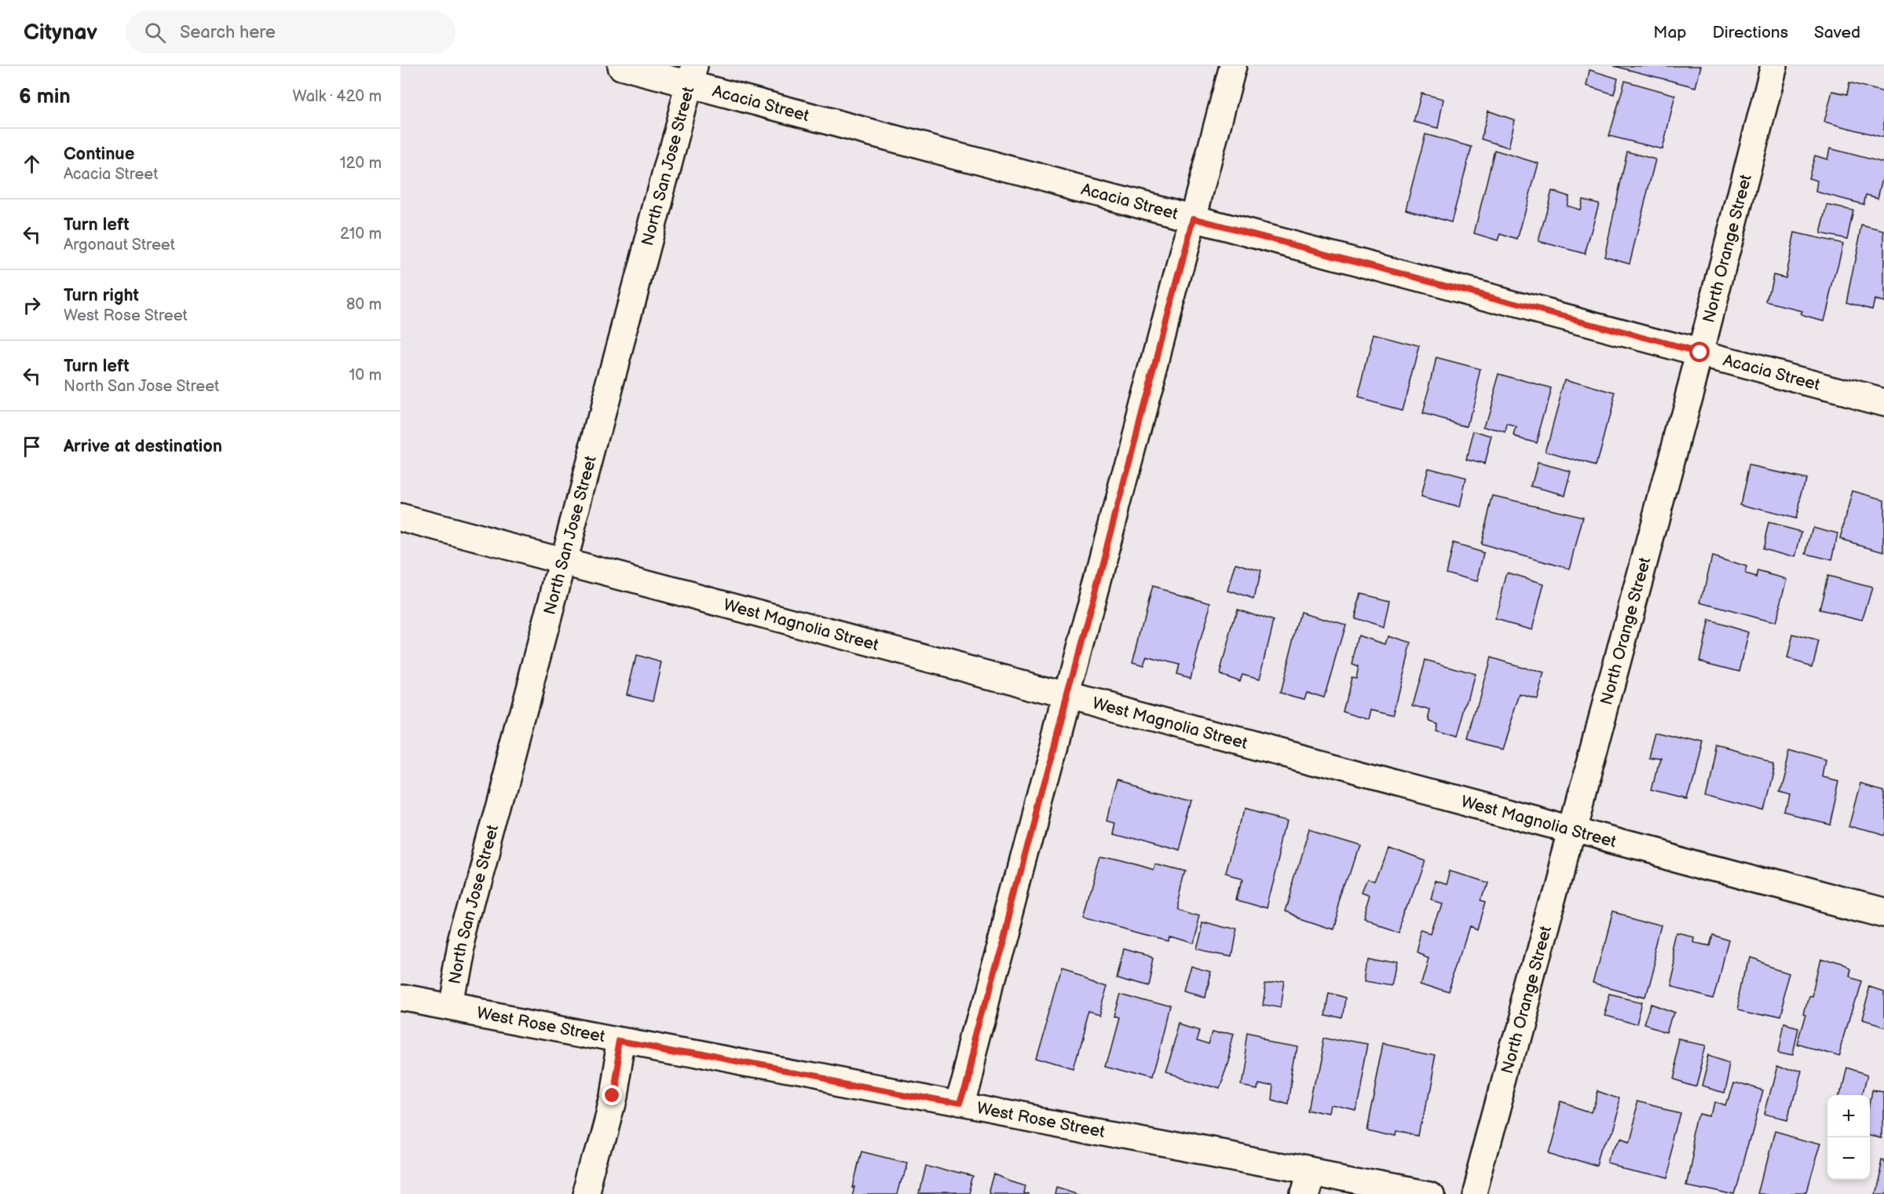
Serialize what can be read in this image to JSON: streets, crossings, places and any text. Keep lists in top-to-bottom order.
{
  "streets": {
    "street": [
      "Acacia Street",
      "North San Jose Street",
      "North Orange Street",
      "West Magnolia Street",
      "West Rose Street"
    ]
  },
  "crossings": [
    ["Acacia Street", "North San Jose Street"],
    ["Acacia Street", "North Orange Street"],
    ["North San Jose Street", "West Magnolia Street"],
    ["North San Jose Street", "West Rose Street"],
    ["North Orange Street", "West Magnolia Street"]
  ],
  "page": {
    "header": "Citynav",
    "search": "Search here",
    "nav": ["Map", "Directions", "Saved"],
    "heading": ["6 min", "Walk · 420 m"],
    "list": [
      ["Continue", "Acacia Street", "120 m"],
      ["Turn left", "Argonaut Street", "210 m"],
      ["Turn right", "West Rose Street", "80 m"],
      ["Turn left", "North San Jose Street", "10 m"],
      "Arrive at destination"
    ],
    "map_buttons": ["+", "−"]
  }
}
